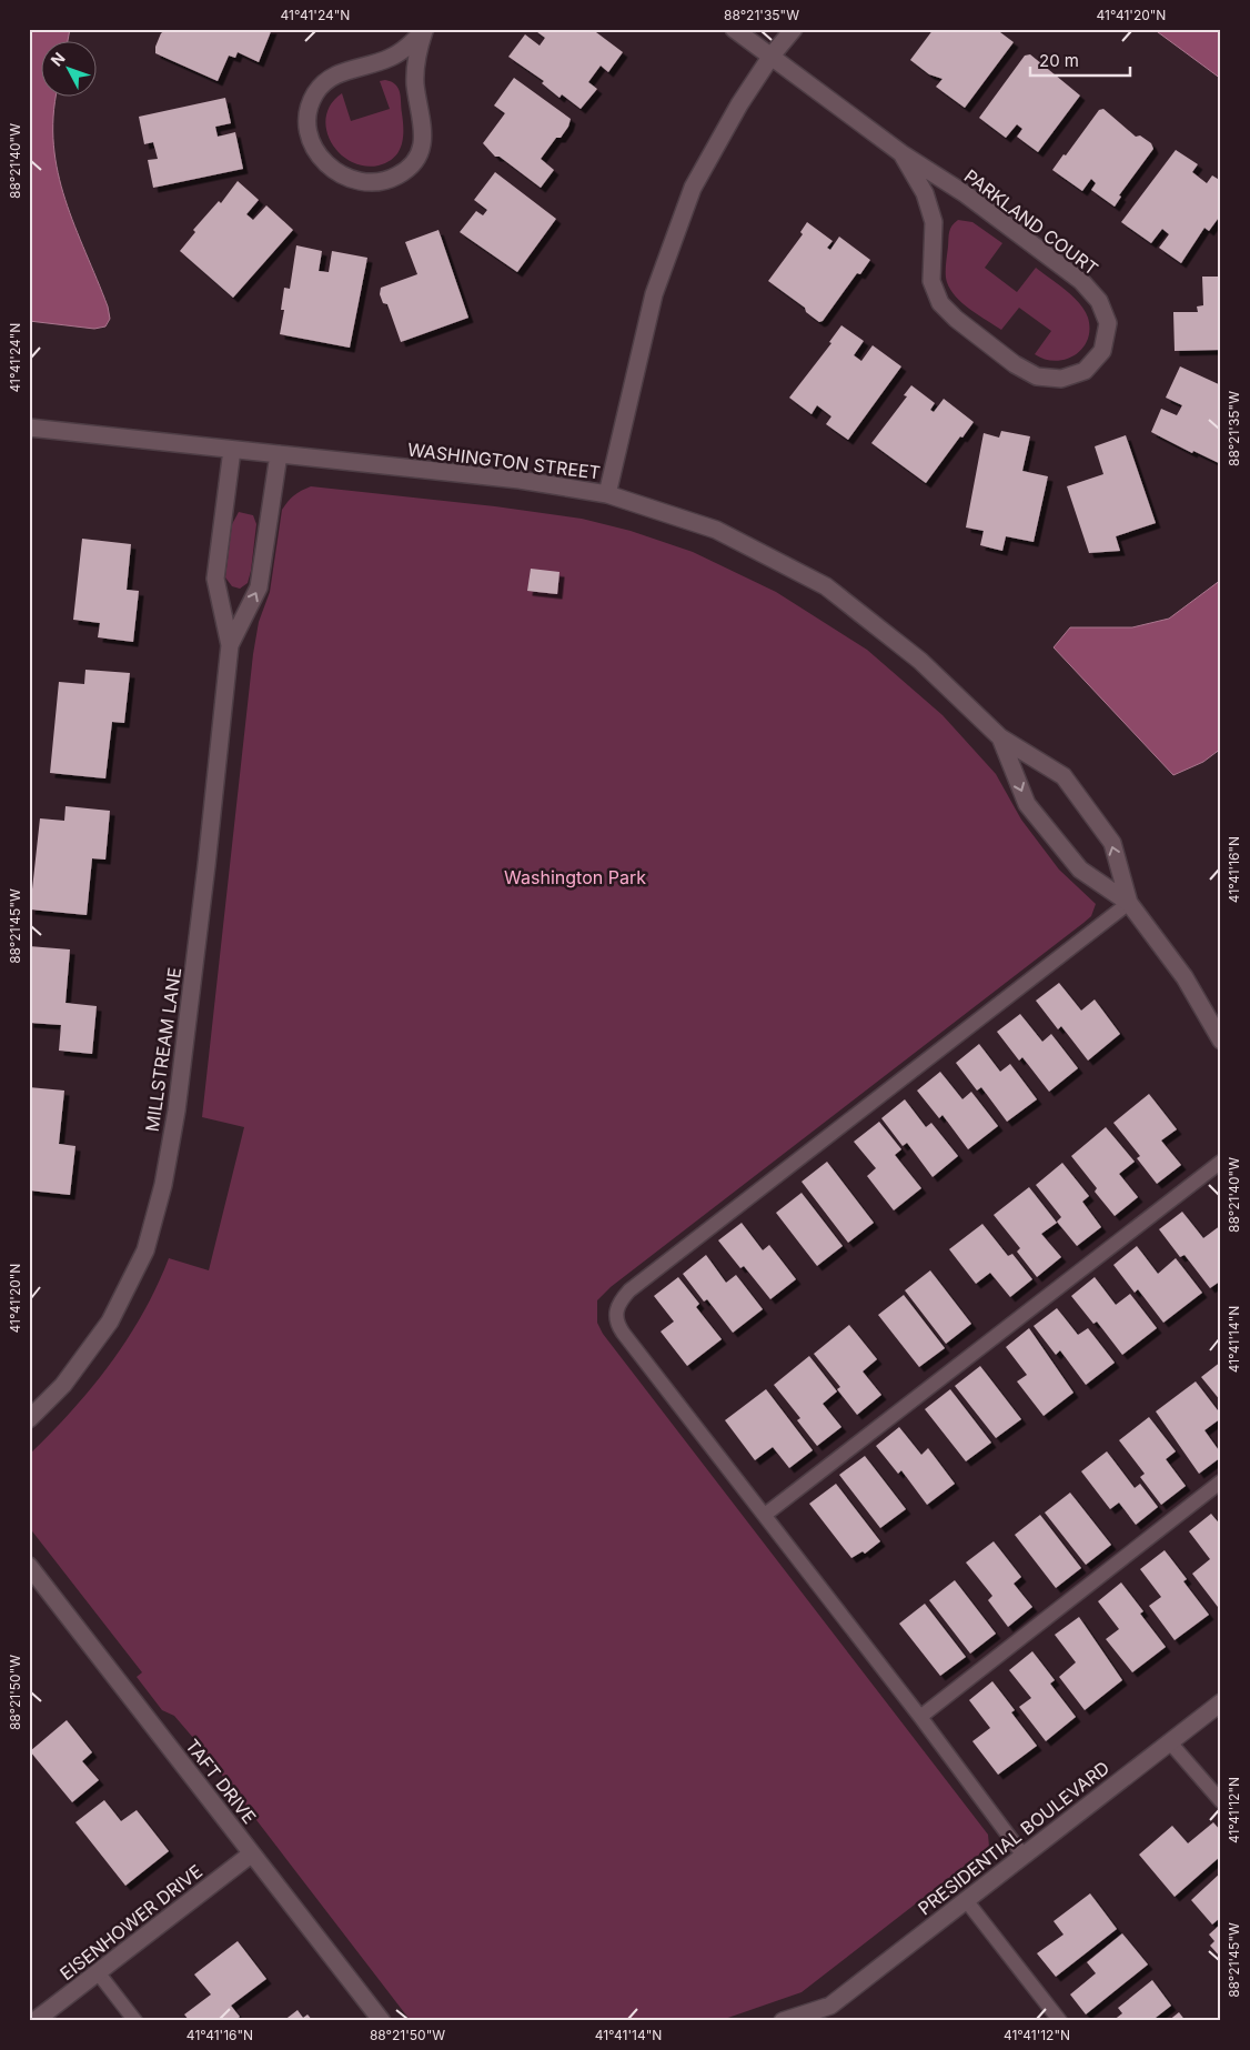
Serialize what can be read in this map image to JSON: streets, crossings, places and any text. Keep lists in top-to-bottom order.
{
  "streets": {
    "street": [
      "PARKLAND COURT",
      "WASHINGTON STREET",
      "MILLSTREAM LANE",
      "TAFT DRIVE",
      "PRESIDENTIAL BOULEVARD",
      "EISENHOWER DRIVE"
    ]
  },
  "crossings": [
    ["WASHINGTON STREET", "MILLSTREAM LANE"],
    ["TAFT DRIVE", "EISENHOWER DRIVE"]
  ],
  "parks": ["Washington Park"],
  "scale_bar": "20 m",
  "north": "top left",
  "coordinates": [
    "41°41'24\"N",
    "88°21'35\"W",
    "41°41'20\"N",
    "88°21'40\"W",
    "41°41'16\"N",
    "88°21'45\"W",
    "41°41'14\"N",
    "88°21'50\"W",
    "41°41'12\"N"
  ]
}
